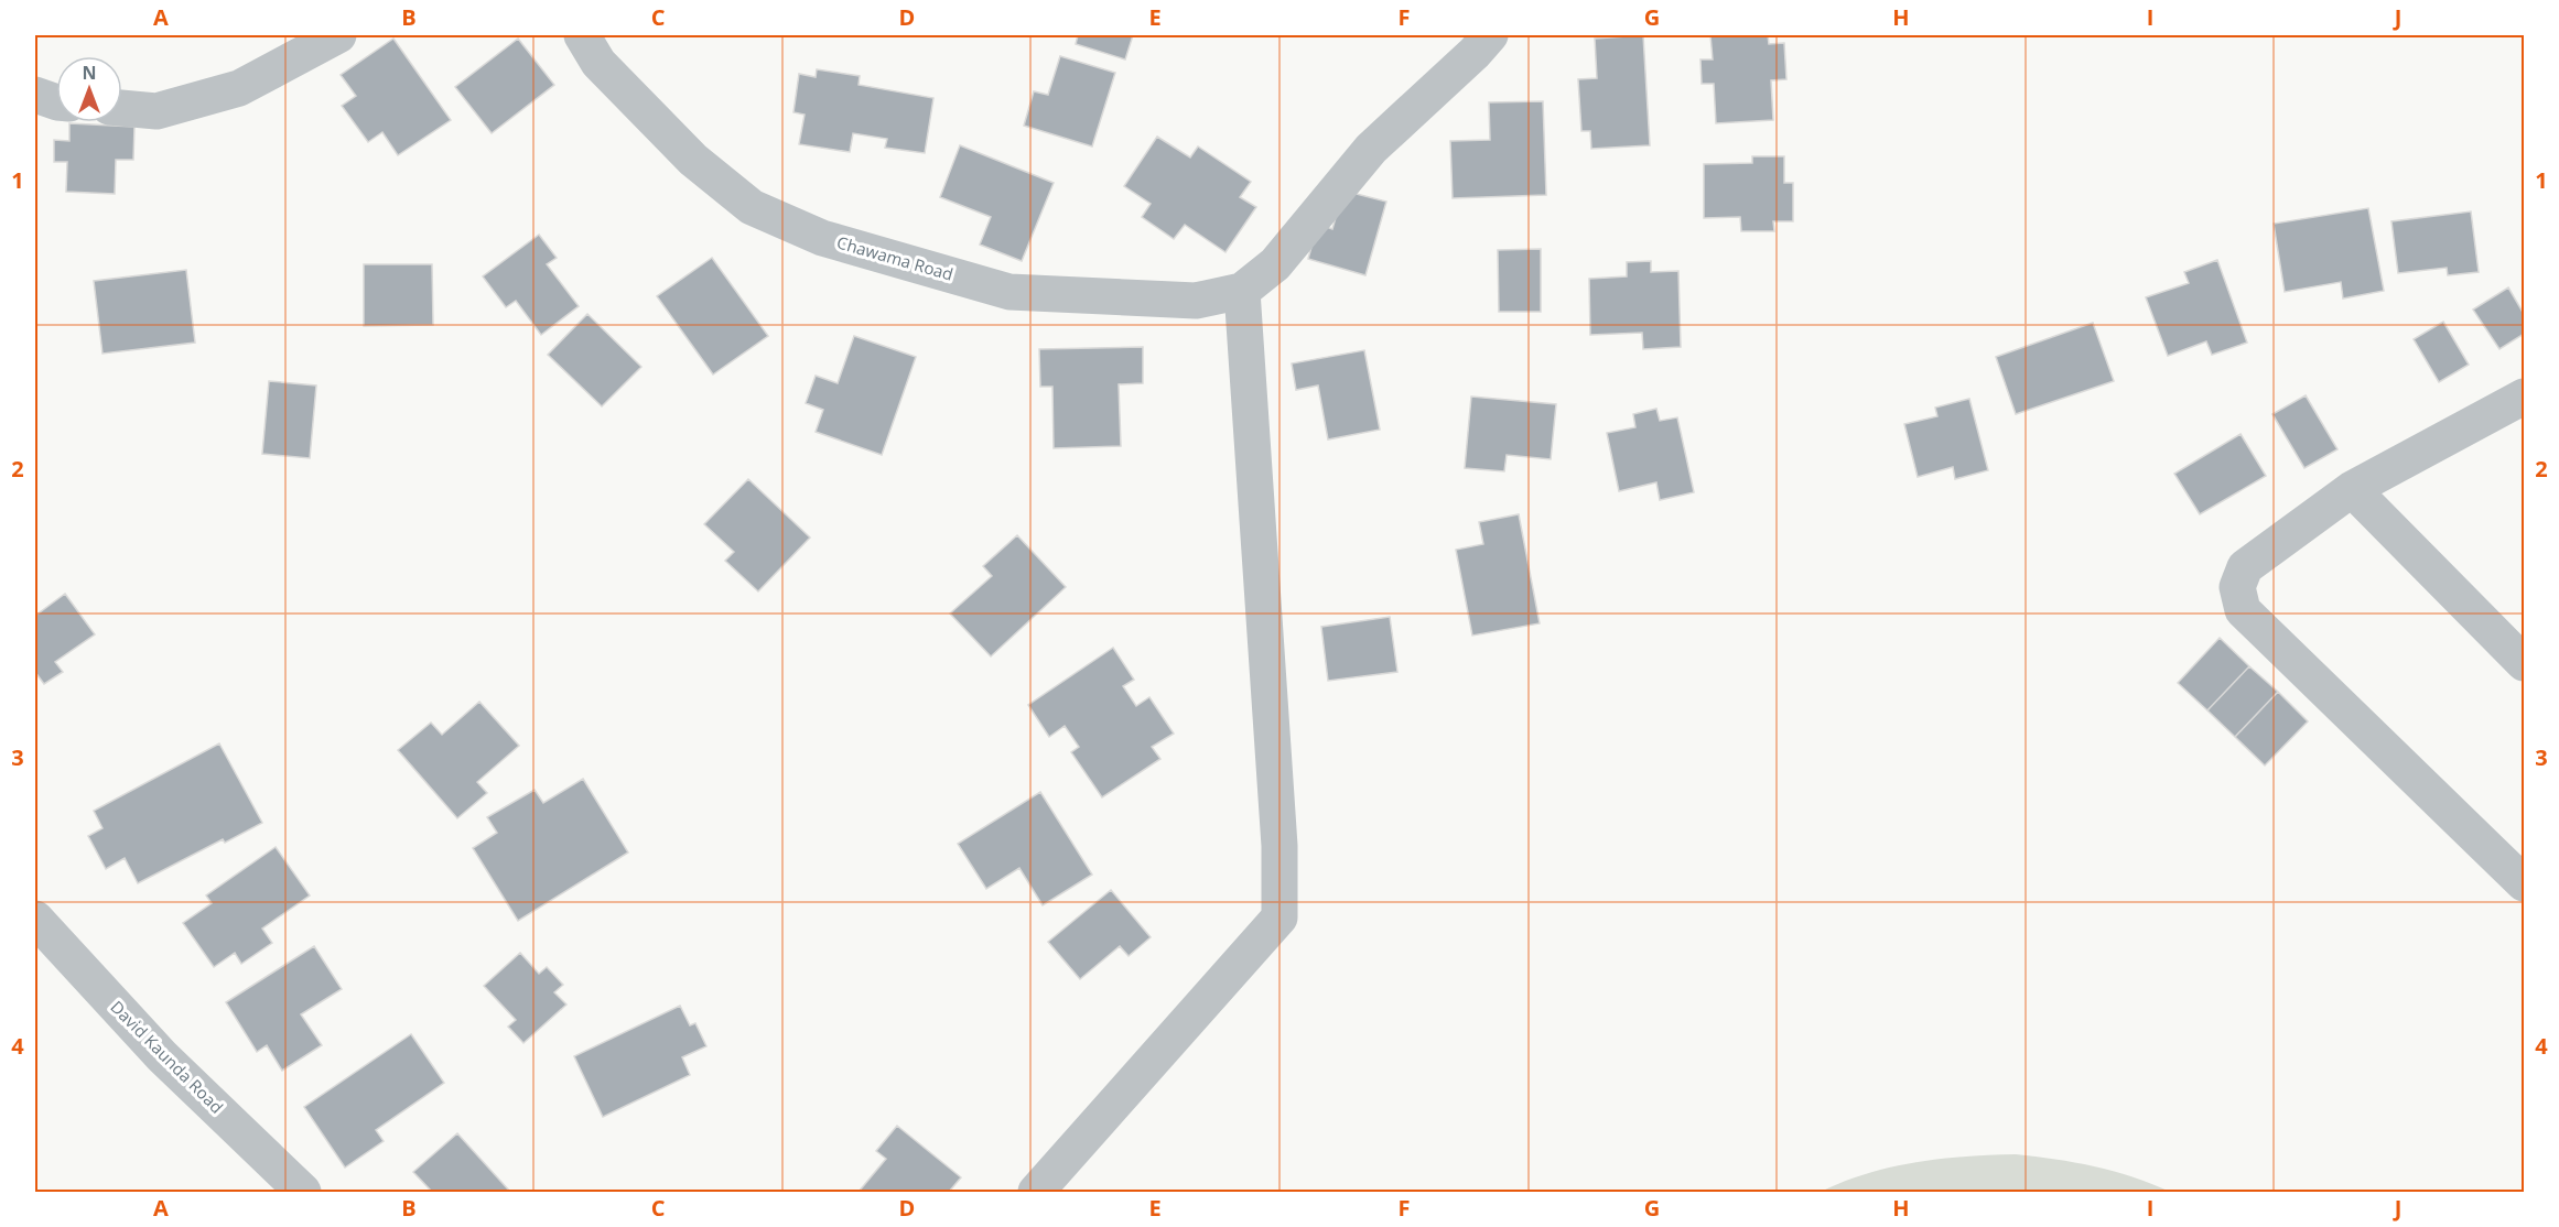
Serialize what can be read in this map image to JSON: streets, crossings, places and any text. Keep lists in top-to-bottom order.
{
  "streets": {
    "street": ["Chawama Road", "David Kaunda Road"]
  },
  "north": "top",
  "grid": {
    "columns": [
      "A",
      "B",
      "C",
      "D",
      "E",
      "F",
      "G",
      "H",
      "I",
      "J"
    ],
    "rows": [
      "1",
      "2",
      "3",
      "4"
    ]
  }
}
